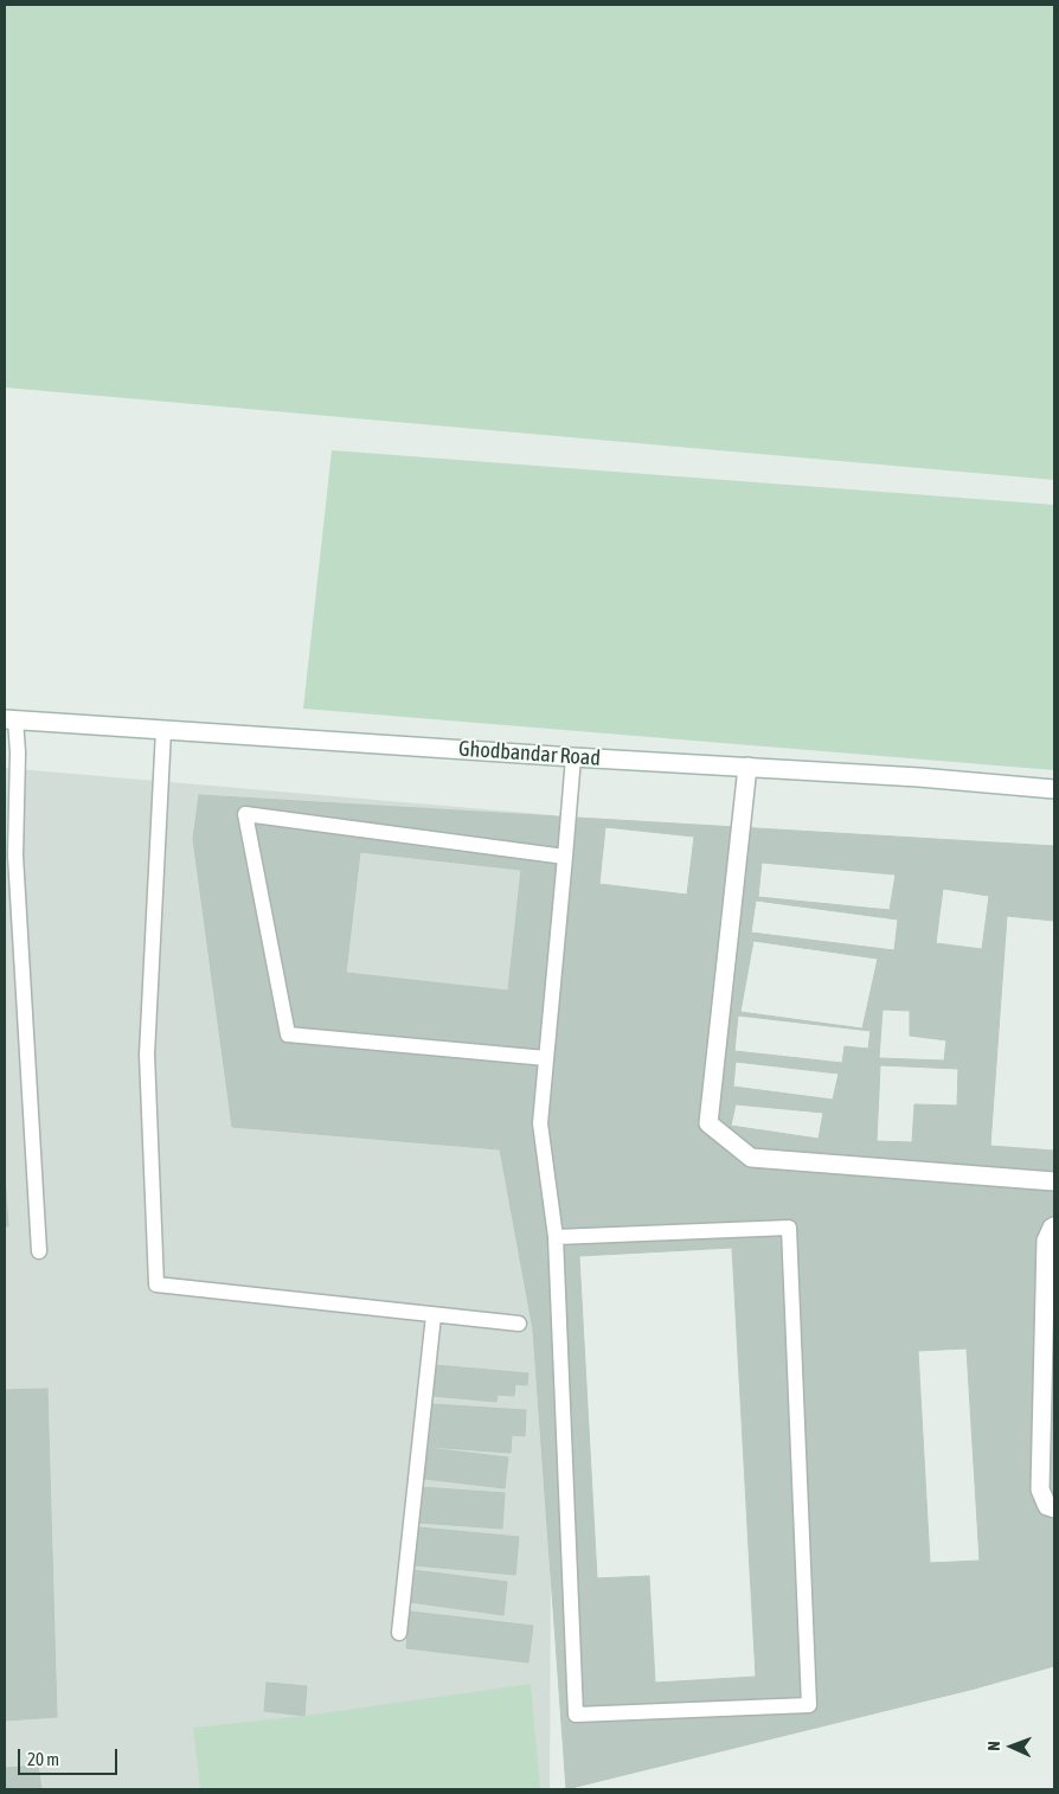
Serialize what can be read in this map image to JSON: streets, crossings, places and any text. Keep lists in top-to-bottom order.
{
  "streets": {
    "street": ["Ghodbandar Road"]
  },
  "scale_bar": "20 m",
  "north": "left"
}
